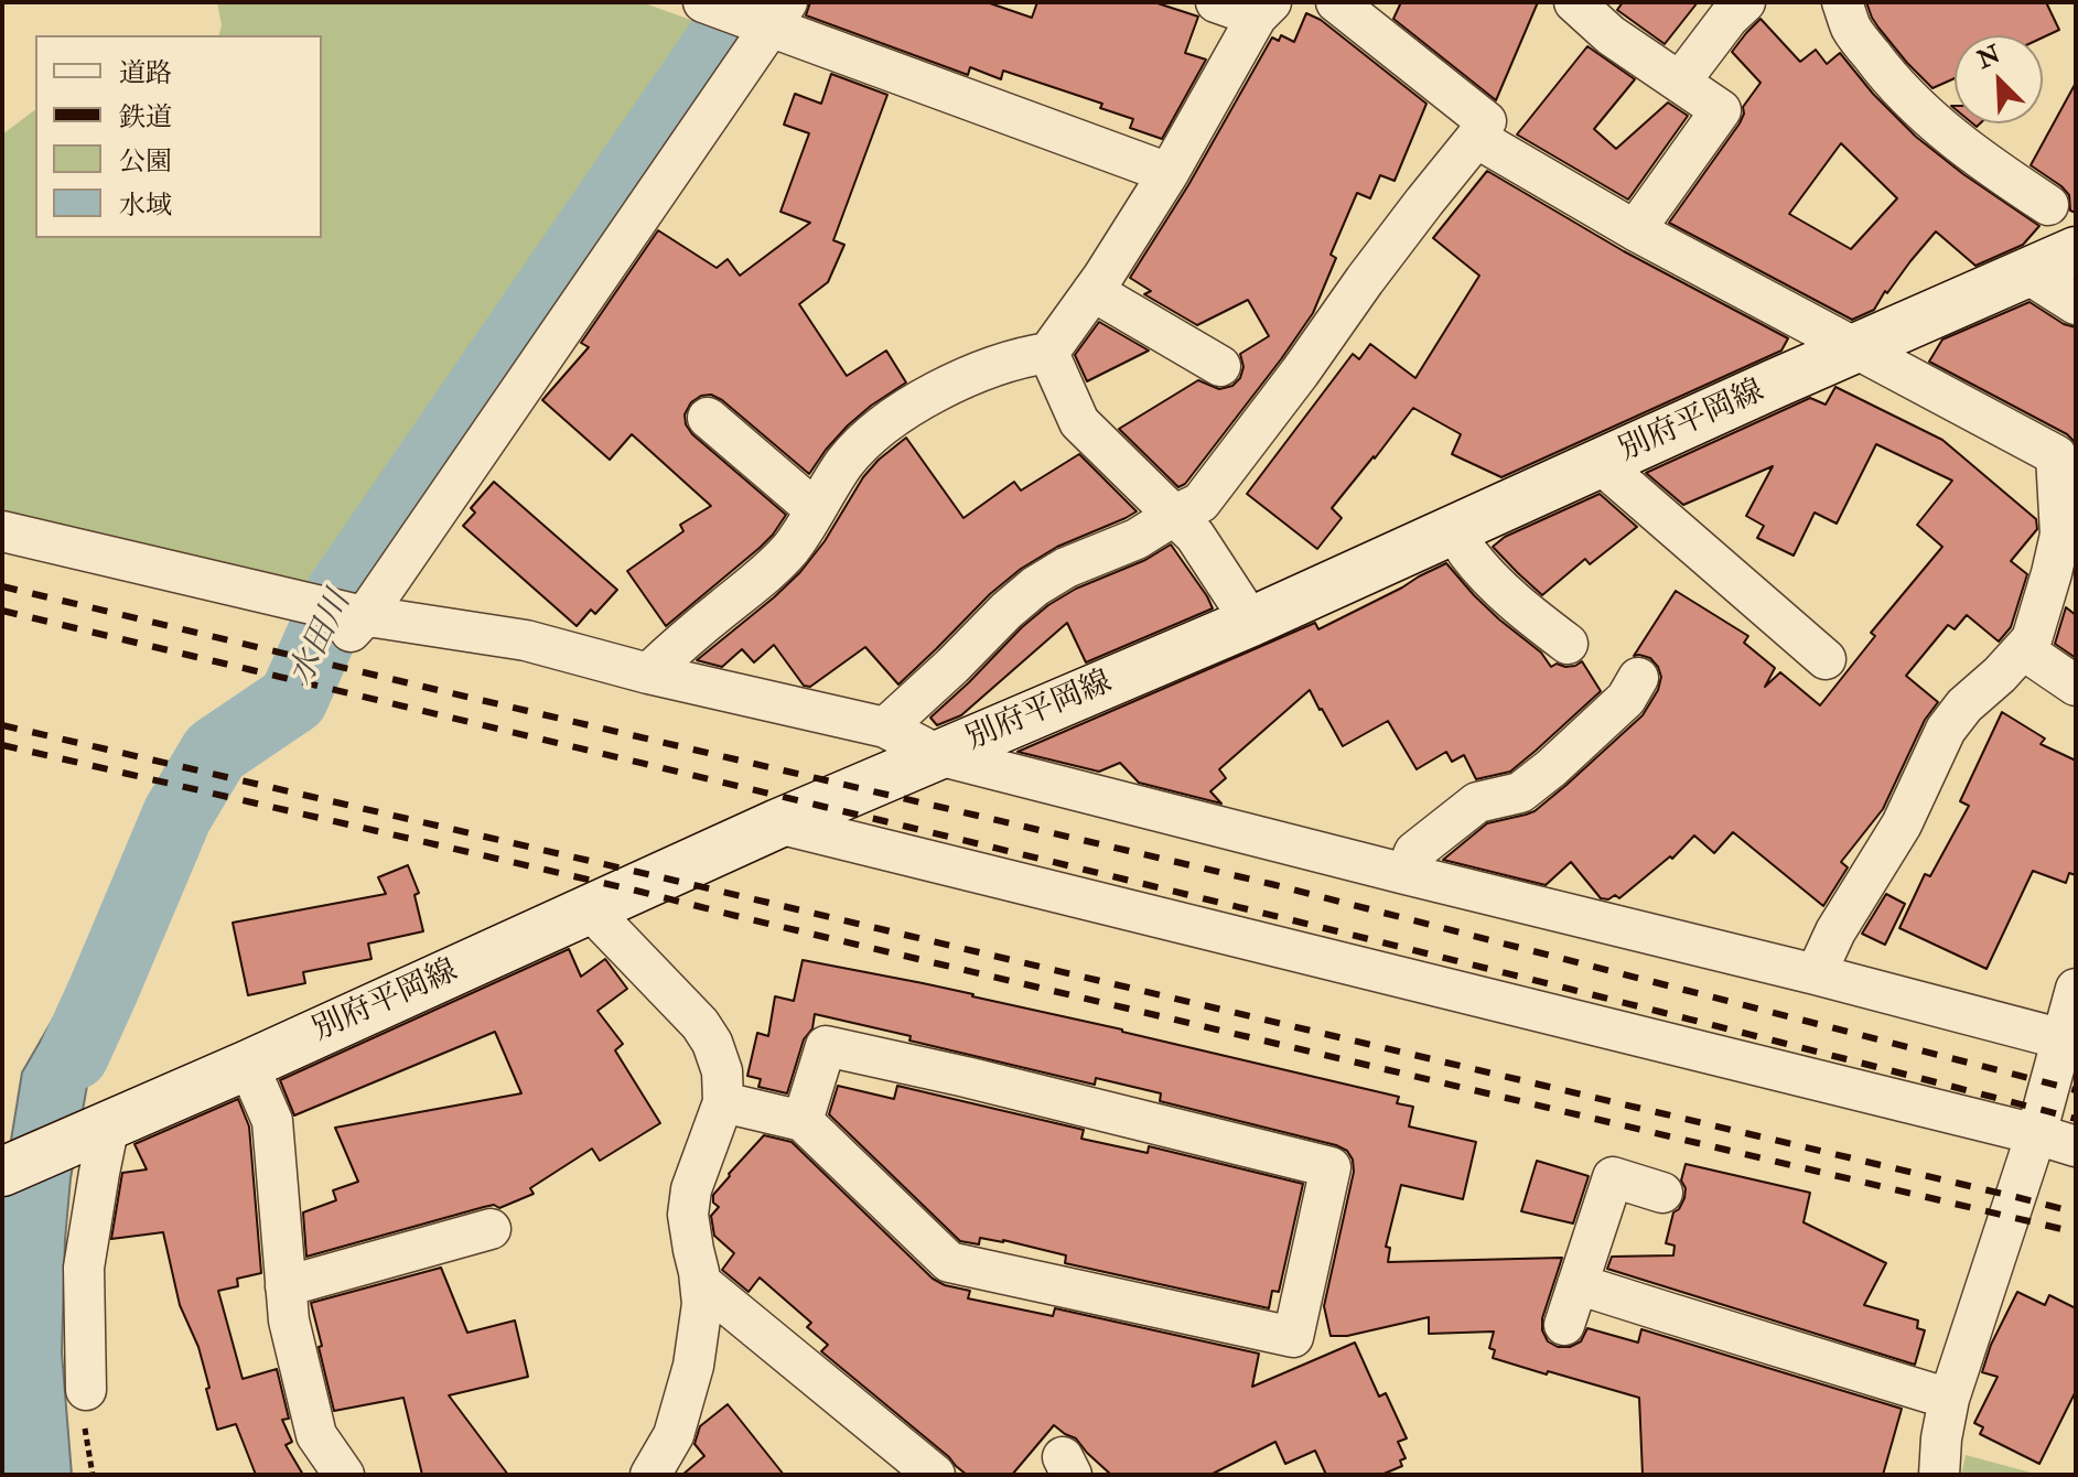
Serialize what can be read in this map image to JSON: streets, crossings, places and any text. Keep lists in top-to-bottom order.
{
  "streets": {
    "main road": ["別府平岡線"]
  },
  "water": ["水田川"],
  "legend": [
    "道路",
    "鉄道",
    "公園",
    "水域"
  ],
  "north": "top left"
}
